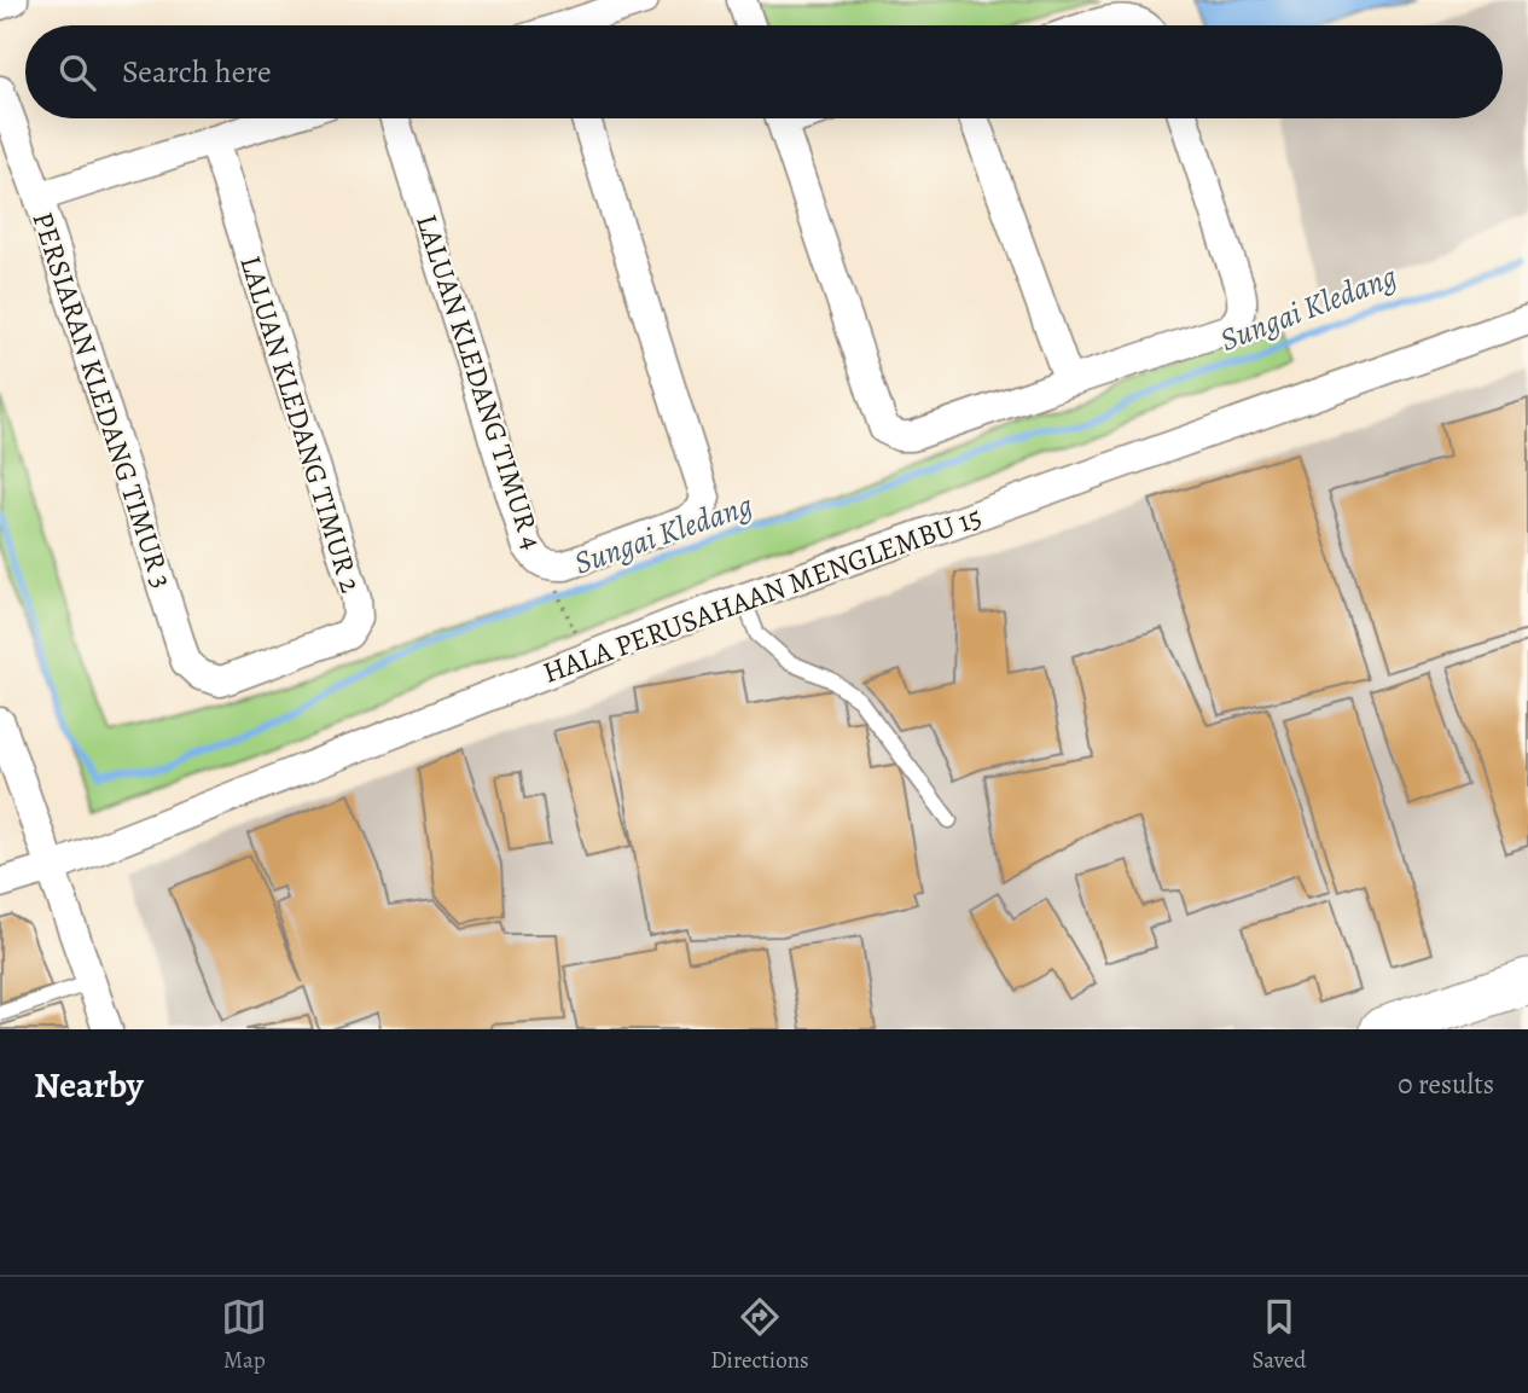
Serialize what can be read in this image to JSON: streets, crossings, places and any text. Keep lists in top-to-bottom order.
{
  "streets": {
    "street": [
      "LALUAN KLEDANG TIMUR 4",
      "PERSIARAN KLEDANG TIMUR 3",
      "LALUAN KLEDANG TIMUR 2",
      "HALA PERUSAHAAN MENGLEMBU 15"
    ]
  },
  "crossings": [
    ["PERSIARAN KLEDANG TIMUR 3", "LALUAN KLEDANG TIMUR 2"]
  ],
  "water": ["Sungai Kledang"],
  "page": {
    "search": "Search here",
    "heading": ["Nearby", "0 results"],
    "nav": ["Map", "Directions", "Saved"]
  }
}
